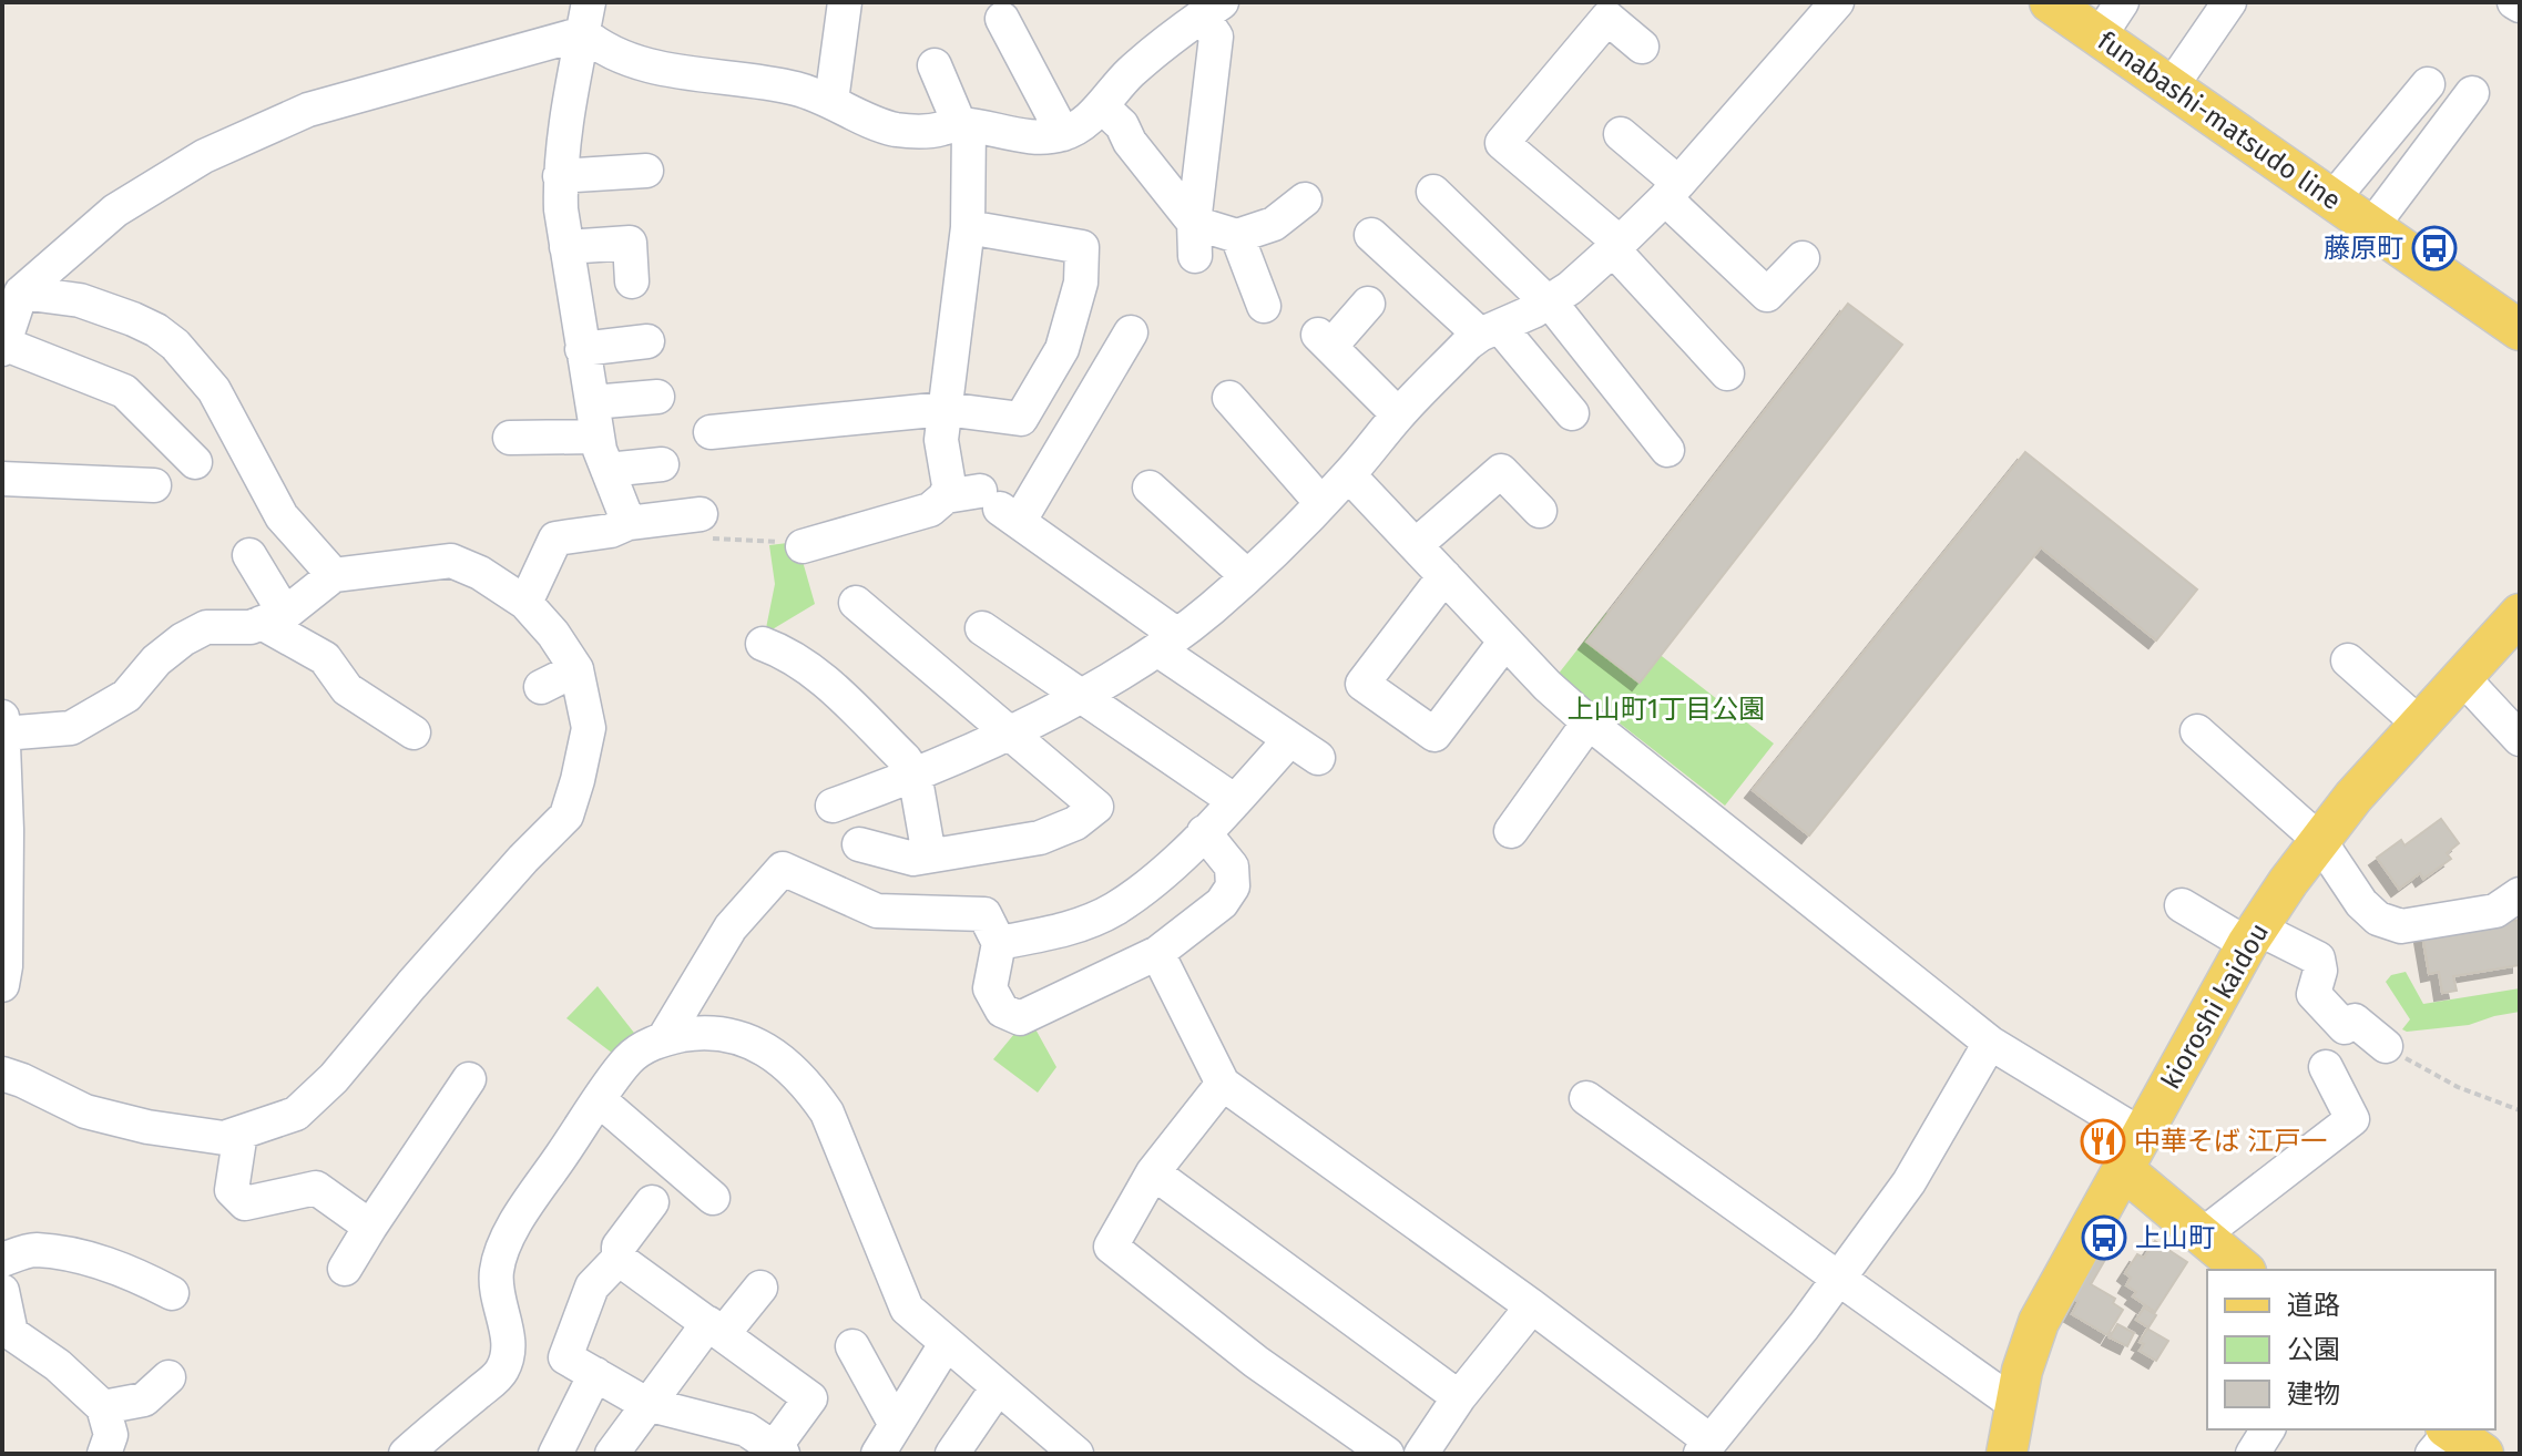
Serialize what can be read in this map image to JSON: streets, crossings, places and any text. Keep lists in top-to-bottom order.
{
  "streets": {
    "main road": ["funabashi-matsudo line", "kioroshi kaidou"]
  },
  "parks": ["上山町1丁目公園"],
  "places": {
    "bus stop": ["藤原町", "上山町"],
    "restaurant": ["中華そば 江戸一"]
  },
  "legend": ["道路", "公園", "建物"]
}
